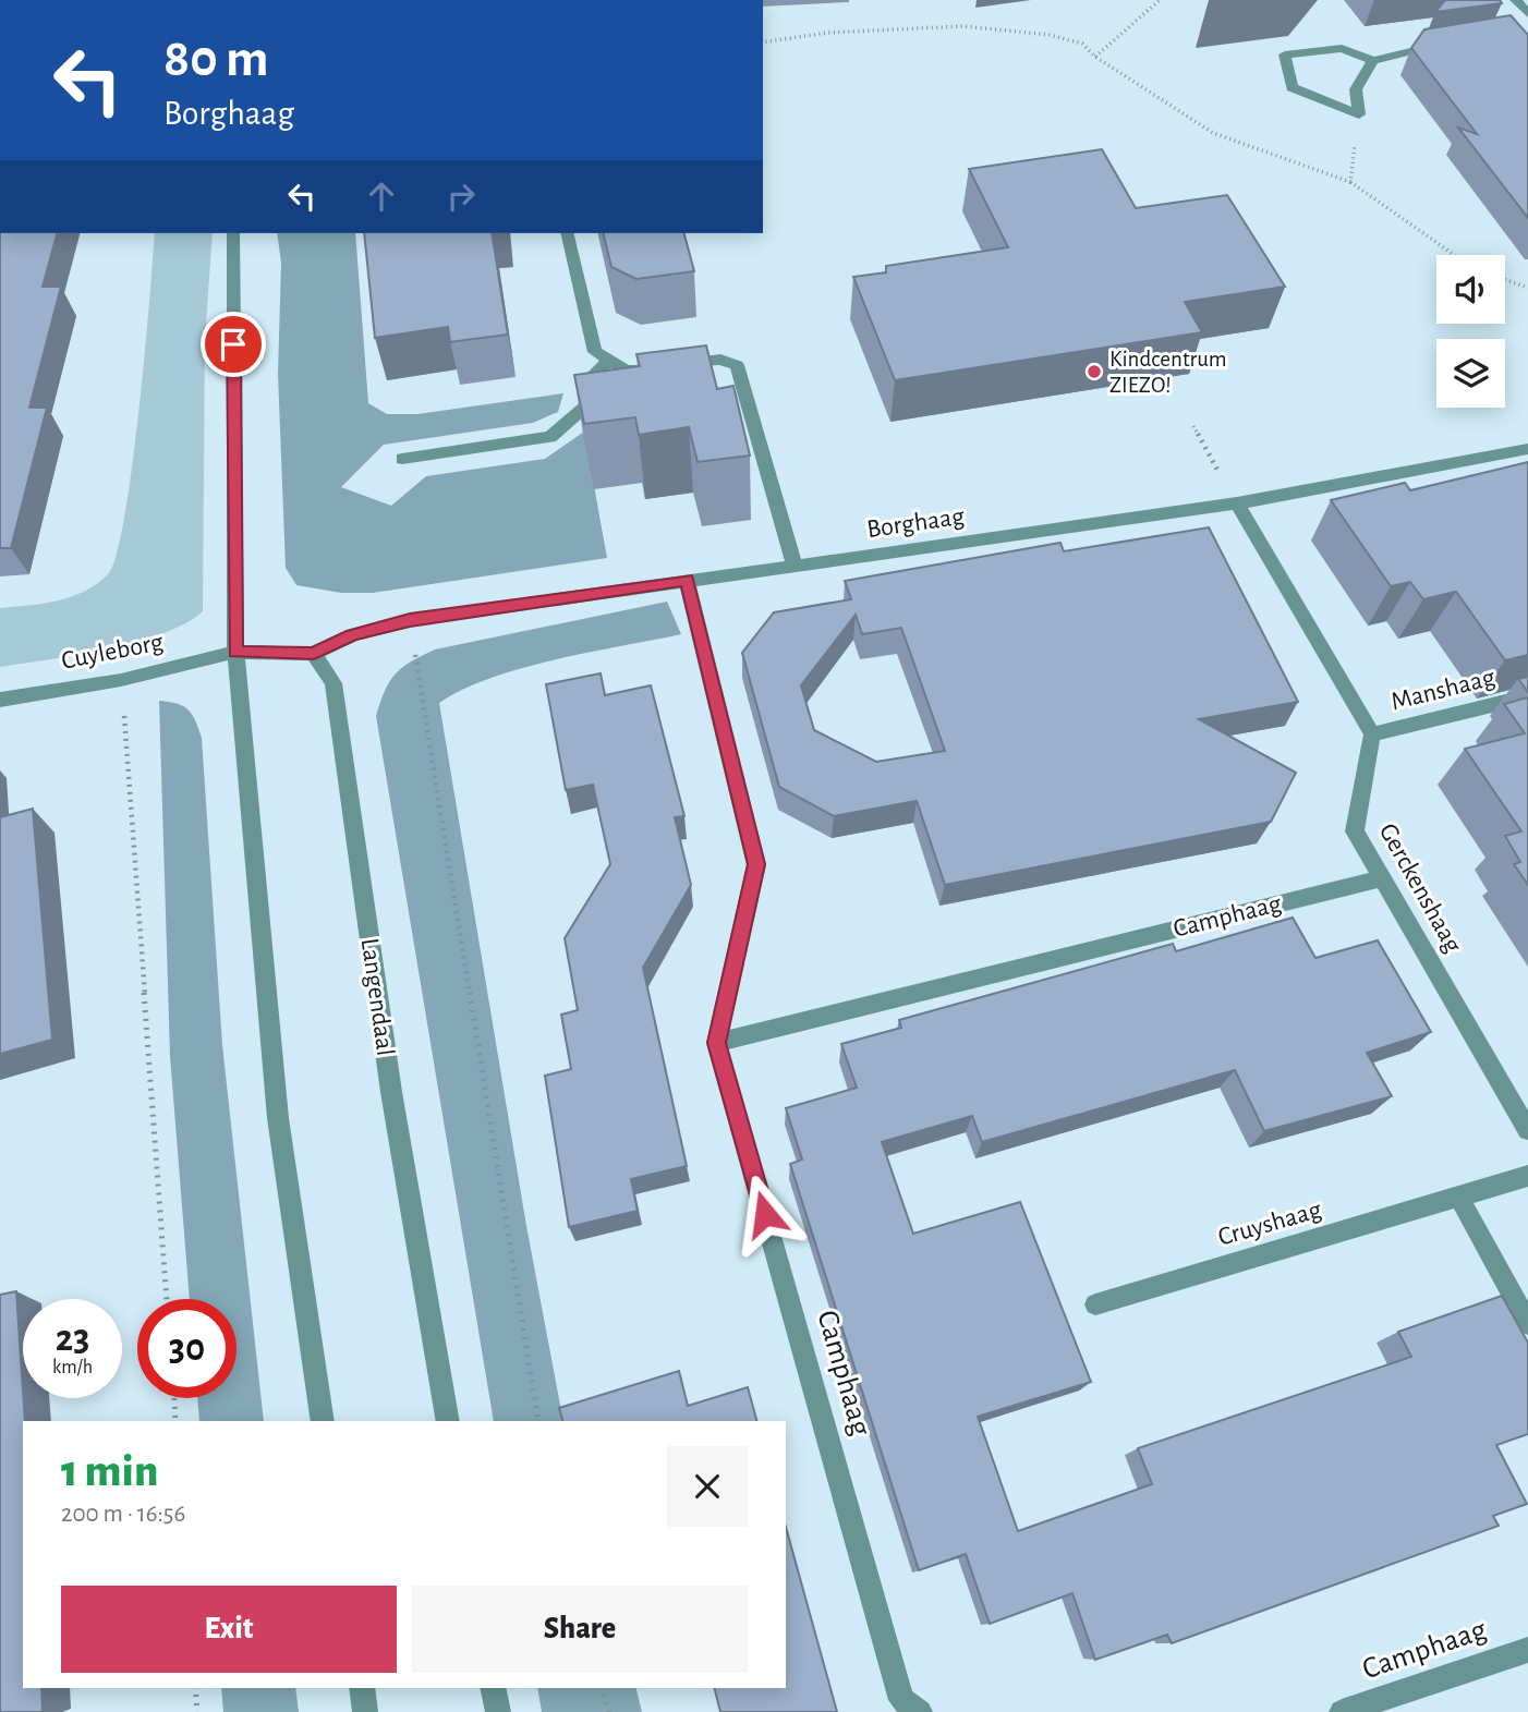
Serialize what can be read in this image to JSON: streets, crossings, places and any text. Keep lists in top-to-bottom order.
{
  "streets": {
    "street": [
      "Borghaag",
      "Cuyleborg",
      "Manshaag",
      "Gerckenshaag",
      "Camphaag",
      "Langendaal",
      "Cruyshaag"
    ]
  },
  "crossings": [
    ["Borghaag", "Camphaag"],
    ["Borghaag", "Langendaal"],
    ["Manshaag", "Gerckenshaag"],
    ["Gerckenshaag", "Camphaag"]
  ],
  "places": ["Kindcentrum ZIEZO!"],
  "page": {
    "turn": ["80 m", "Borghaag"],
    "speed": "23 km/h",
    "limit": "30",
    "heading": ["1 min", "200 m · 16:56"],
    "buttons": ["Exit", "Share"]
  }
}
